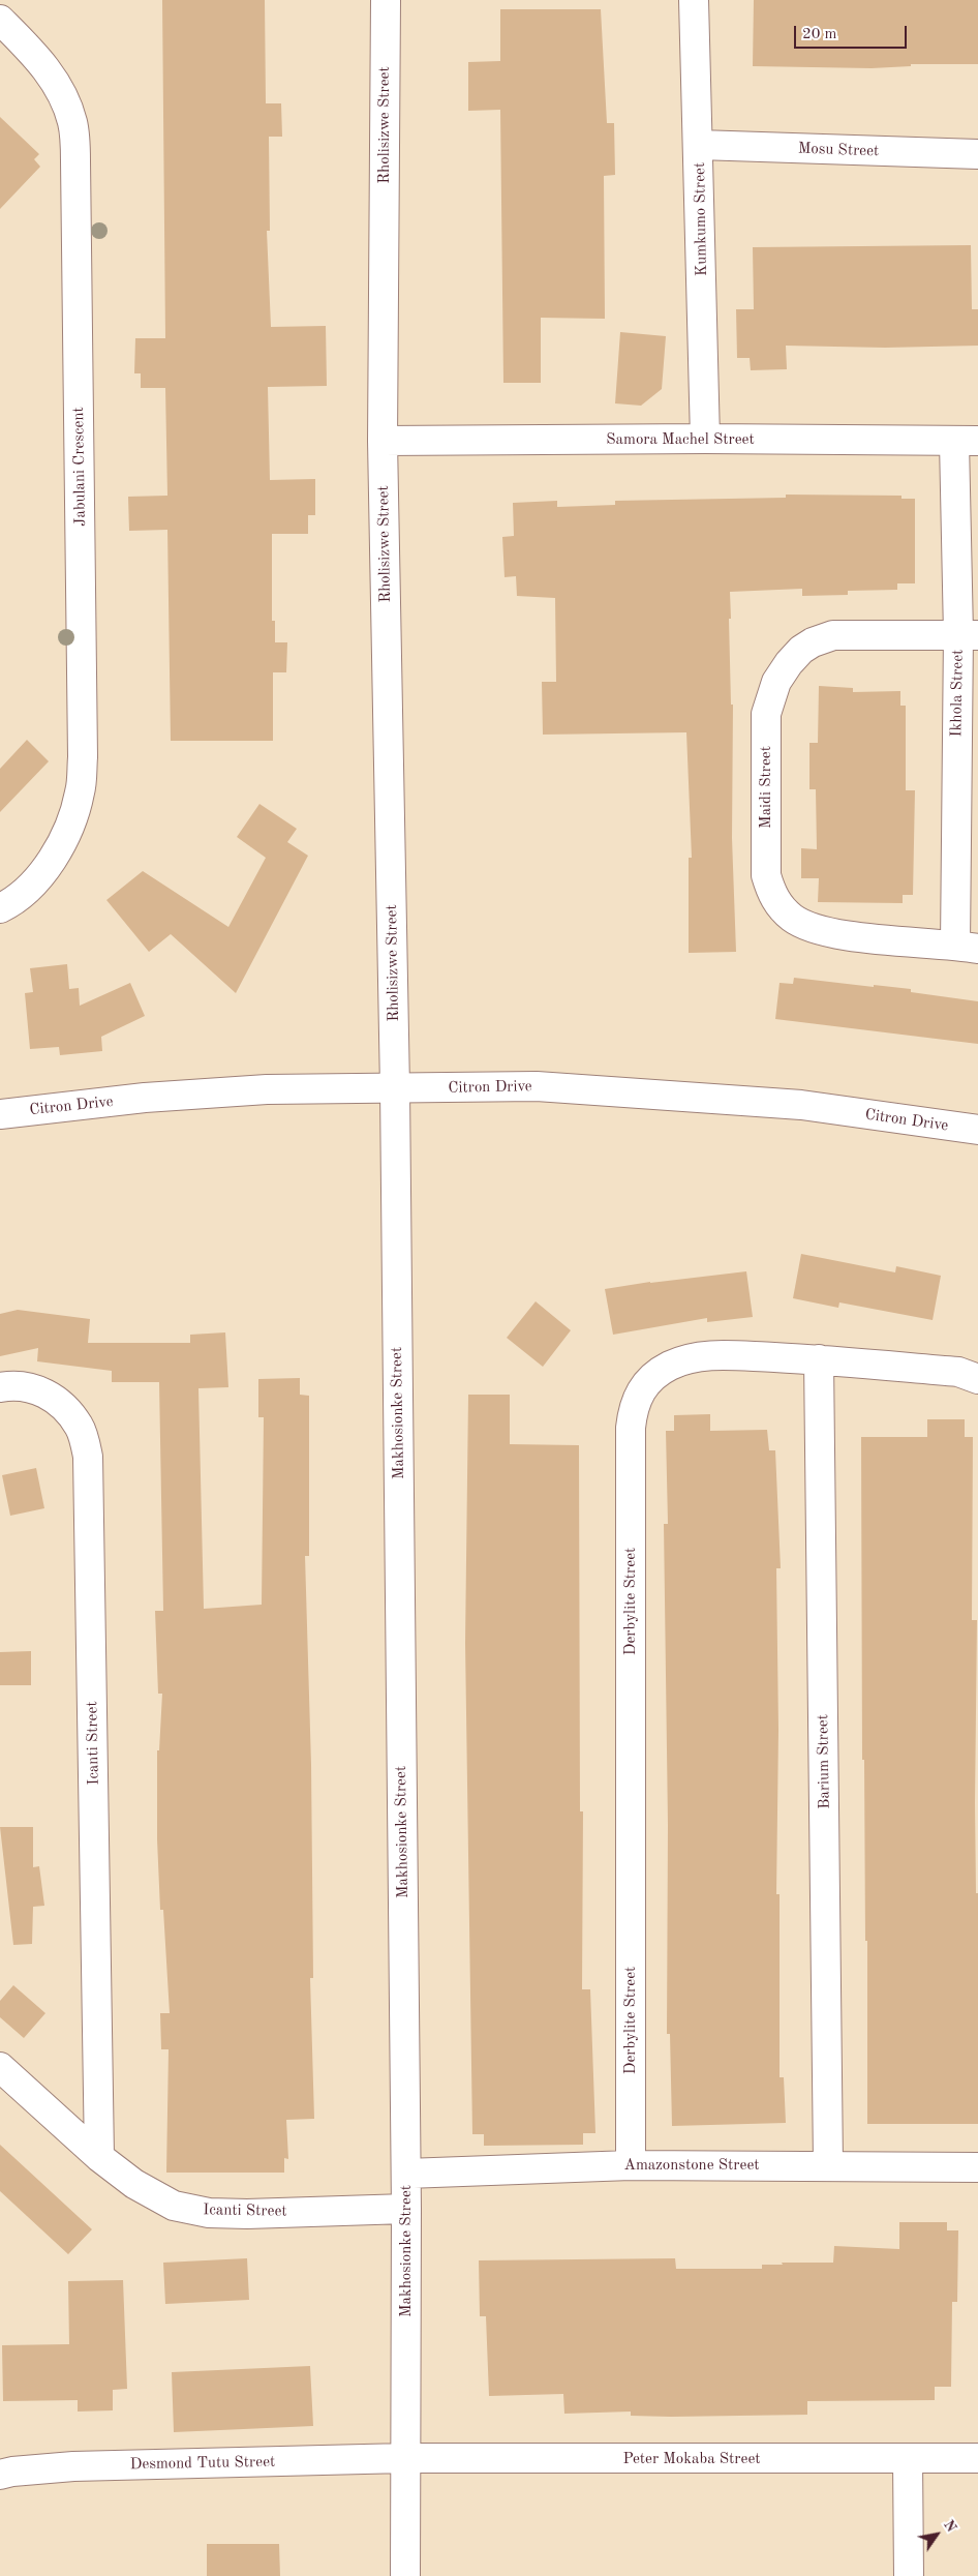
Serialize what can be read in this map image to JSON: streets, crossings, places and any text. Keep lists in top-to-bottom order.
{
  "streets": {
    "street": [
      "Rholisizwe Street",
      "Mosu Street",
      "Kumkumo Street",
      "Samora Machel Street",
      "Jabulani Crescent",
      "Ikhola Street",
      "Maidi Street",
      "Citron Drive",
      "Makhosionke Street",
      "Derbylite Street",
      "Icanti Street",
      "Barium Street",
      "Amazonstone Street",
      "Peter Mokaba Street",
      "Desmond Tutu Street"
    ]
  },
  "crossings": [
    ["Rholisizwe Street", "Samora Machel Street"],
    ["Rholisizwe Street", "Citron Drive"],
    ["Rholisizwe Street", "Makhosionke Street"],
    ["Mosu Street", "Kumkumo Street"],
    ["Kumkumo Street", "Samora Machel Street"],
    ["Samora Machel Street", "Ikhola Street"],
    ["Ikhola Street", "Maidi Street"],
    ["Citron Drive", "Makhosionke Street"],
    ["Makhosionke Street", "Icanti Street"],
    ["Makhosionke Street", "Amazonstone Street"],
    ["Makhosionke Street", "Peter Mokaba Street"],
    ["Makhosionke Street", "Desmond Tutu Street"],
    ["Derbylite Street", "Barium Street"],
    ["Derbylite Street", "Amazonstone Street"],
    ["Barium Street", "Amazonstone Street"],
    ["Peter Mokaba Street", "Desmond Tutu Street"]
  ],
  "scale_bar": "20 m",
  "north": "top right"
}
